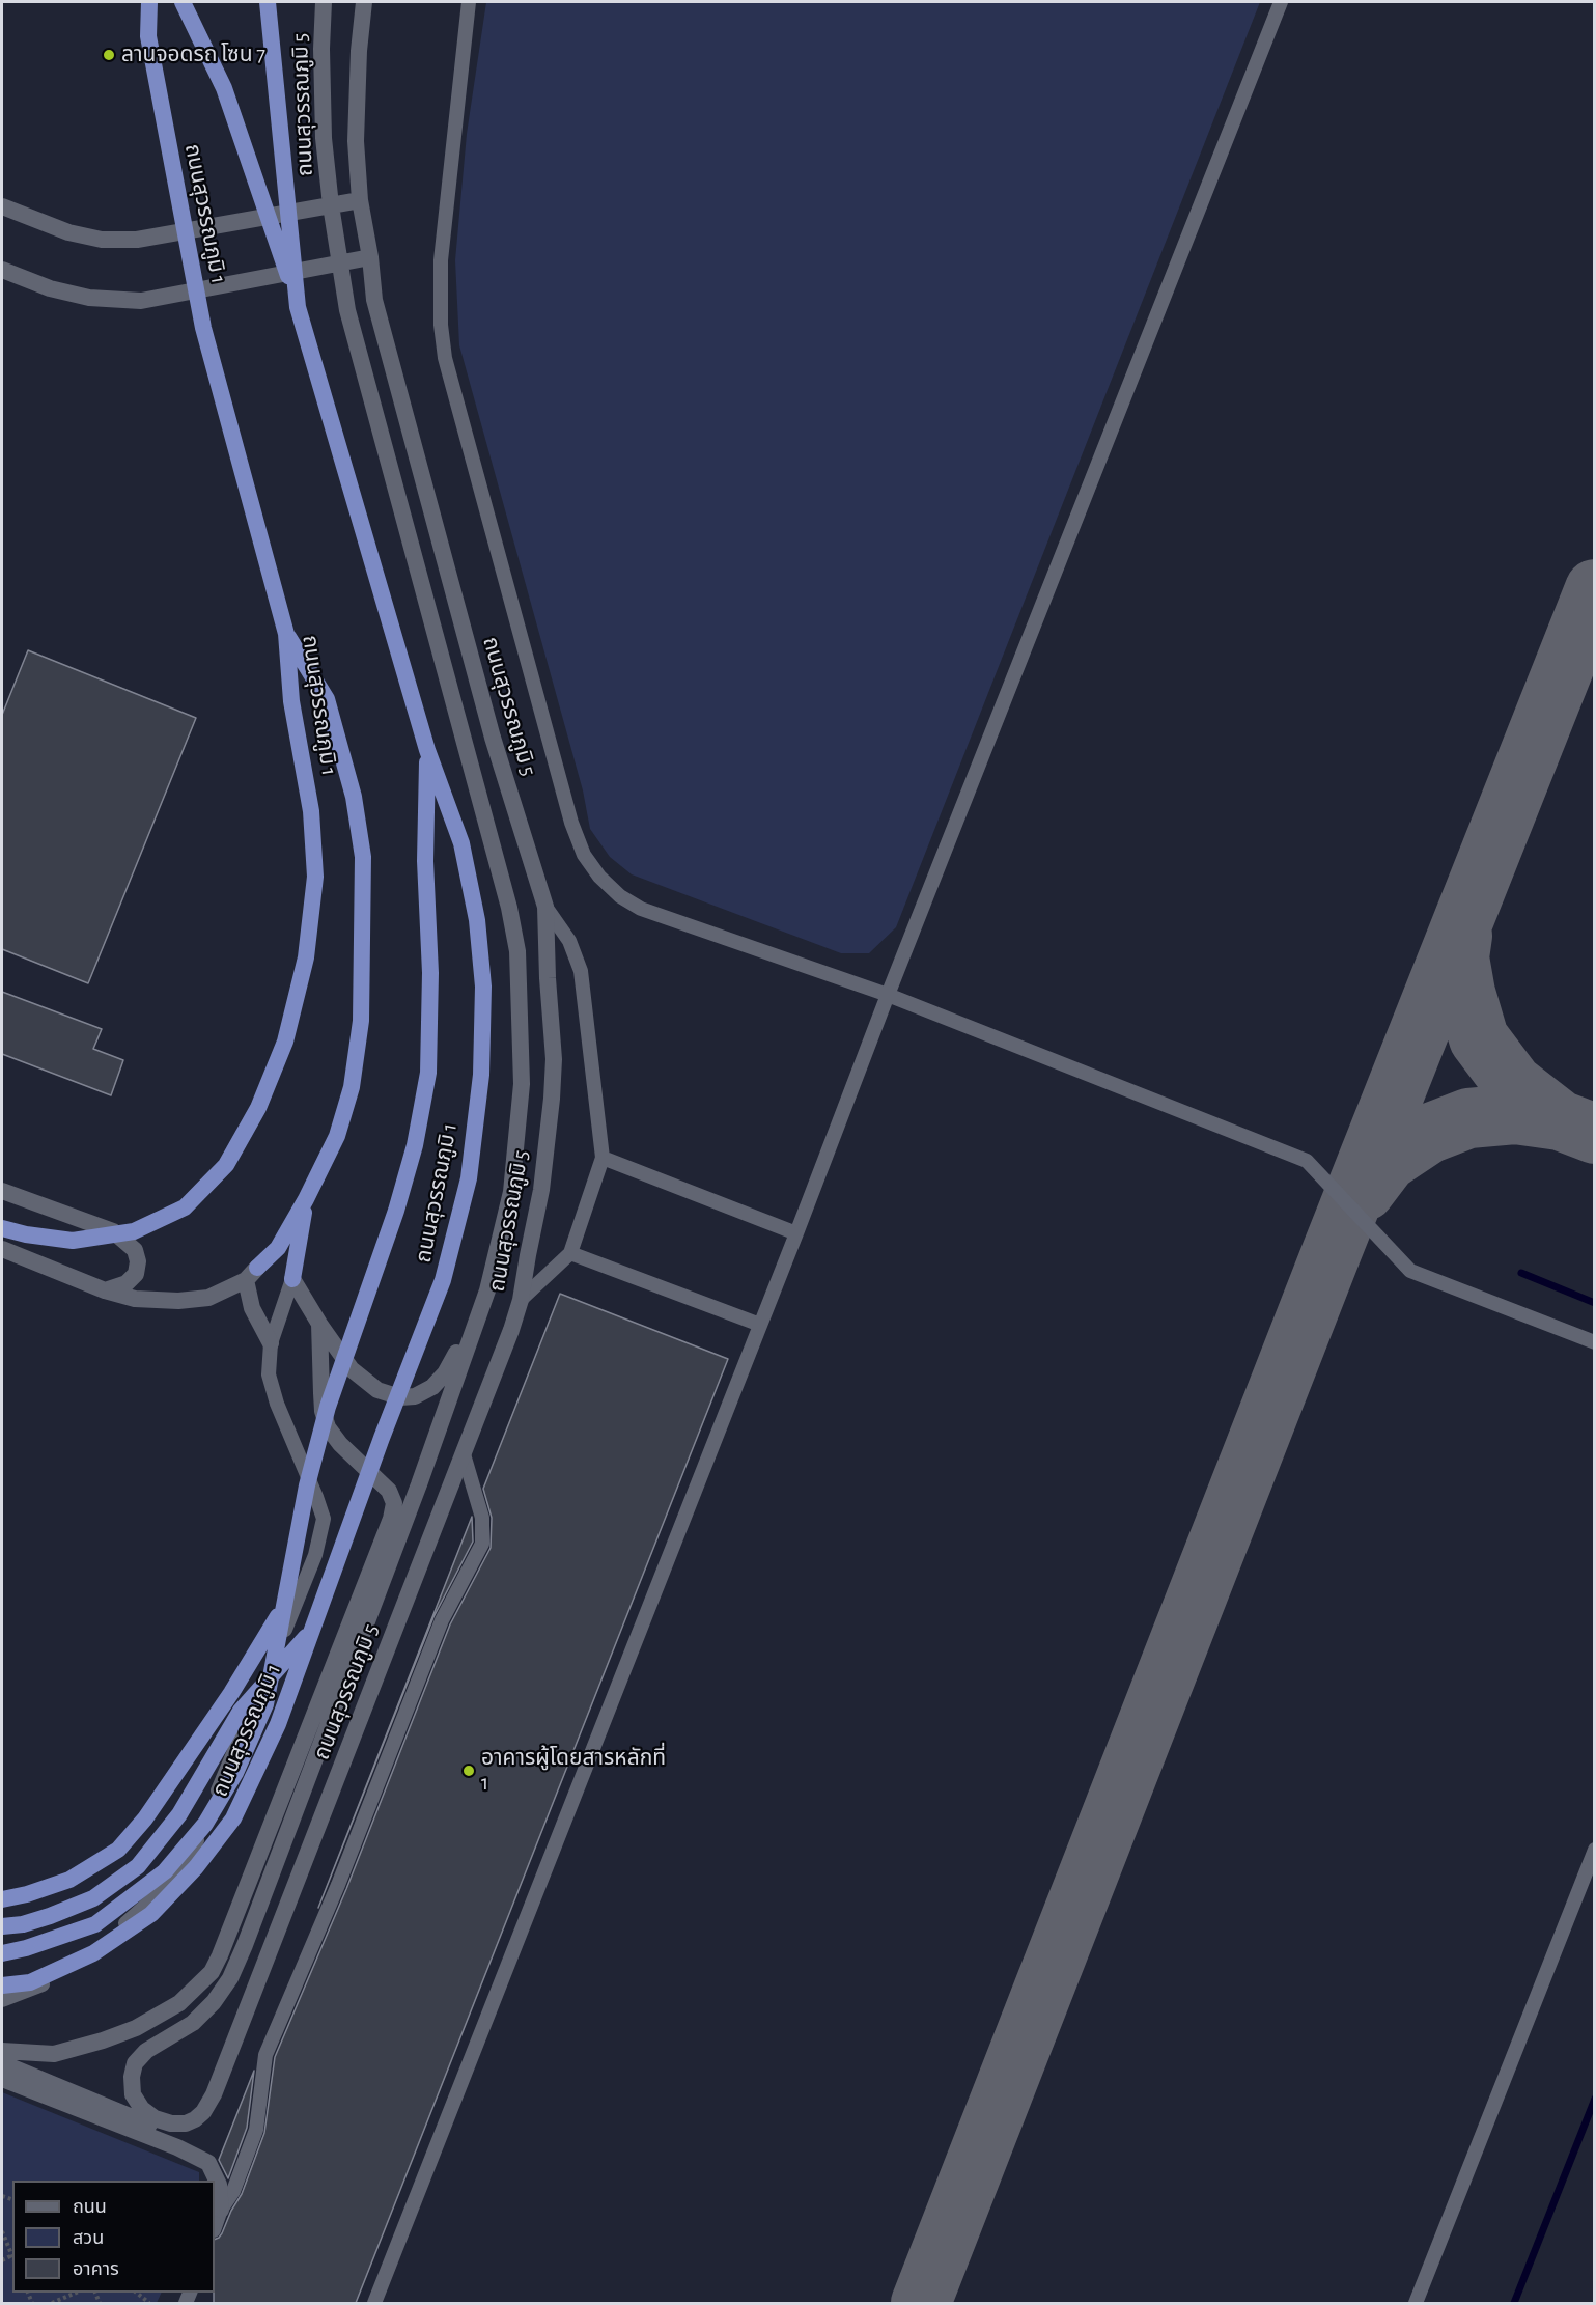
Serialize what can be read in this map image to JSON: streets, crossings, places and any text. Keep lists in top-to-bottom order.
{
  "streets": {
    "highway": ["ถนนสุวรรณภูมิ 1"],
    "street": ["ถนนสุวรรณภูมิ 5"]
  },
  "places": ["ลานจอดรถ โซน 7", "อาคารผู้โดยสารหลักที่ 1"],
  "legend": ["ถนน", "สวน", "อาคาร"]
}
